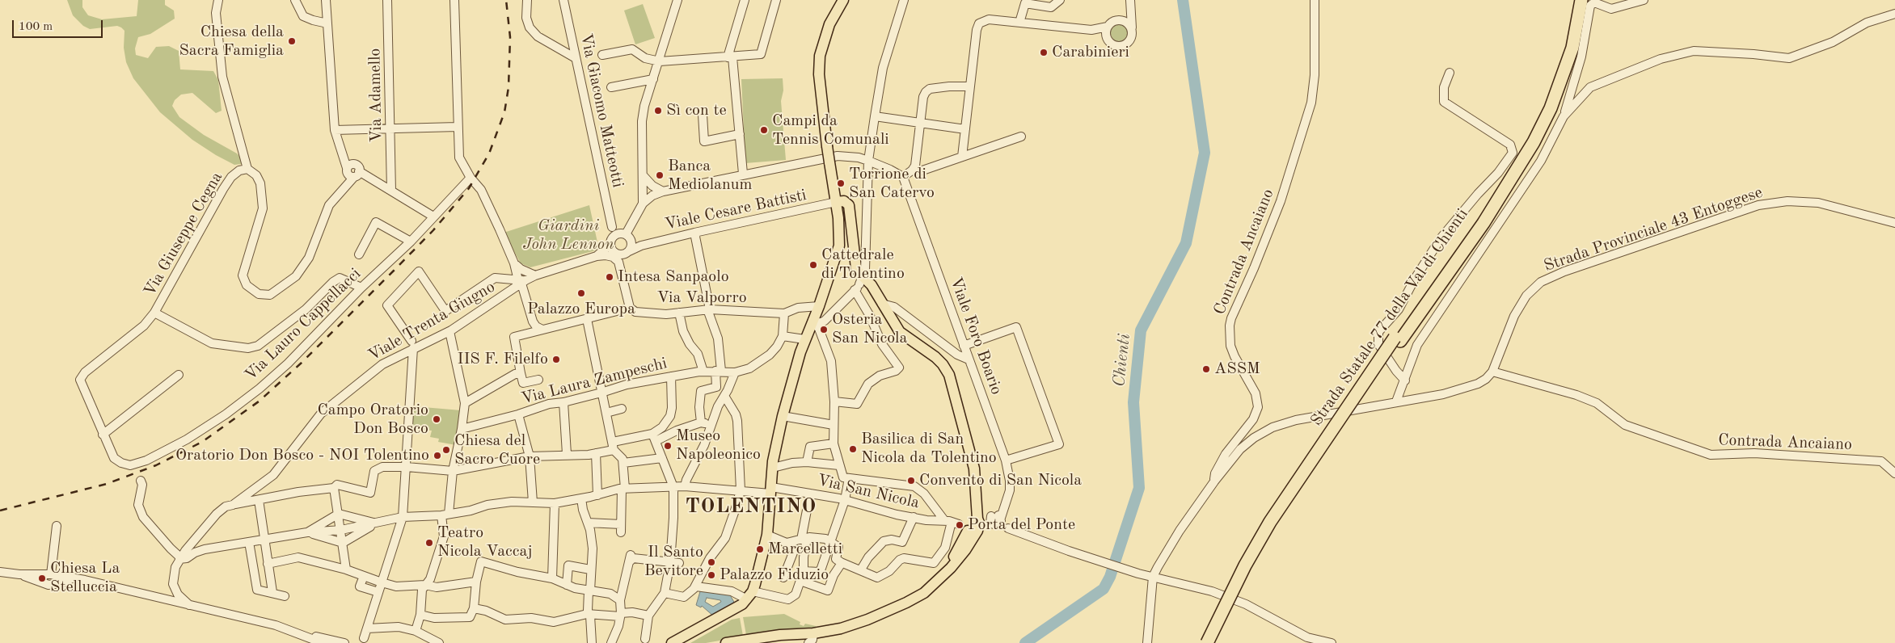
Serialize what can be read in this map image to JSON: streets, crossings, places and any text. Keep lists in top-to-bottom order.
{
  "streets": {
    "highway": ["Strada Statale 77 della Val di Chienti"],
    "street": [
      "Via Adamello",
      "Via Giacomo Matteotti",
      "Viale Cesare Battisti",
      "Strada Provinciale 43 Entoggese",
      "Via Giuseppe Cegna",
      "Contrada Ancaiano",
      "Via Valporro",
      "Viale Trenta Giugno",
      "Via Lauro Cappellacci",
      "Viale Foro Boario",
      "Via Laura Zampeschi",
      "Via San Nicola"
    ]
  },
  "crossings": [
    ["Strada Provinciale 43 Entoggese", "Contrada Ancaiano"],
    ["Via Giuseppe Cegna", "Via Lauro Cappellacci"]
  ],
  "districts": ["TOLENTINO"],
  "water": ["Chienti"],
  "parks": ["Giardini John Lennon"],
  "places": [
    "Chiesa della Sacra Famiglia",
    "Carabinieri",
    "Sì con te",
    "Campi da Tennis Comunali",
    "Banca Mediolanum",
    "Torrione di San Catervo",
    "Cattedrale di Tolentino",
    "Intesa Sanpaolo",
    "Palazzo Europa",
    "Osteria San Nicola",
    "IIS F. Filelfo",
    "ASSM",
    "Campo Oratorio Don Bosco",
    "Museo Napoleonico",
    "Basilica di San Nicola da Tolentino",
    "Chiesa del Sacro Cuore",
    "Oratorio Don Bosco - NOI Tolentino",
    "Convento di San Nicola",
    "Porta del Ponte",
    "Teatro Nicola Vaccaj",
    "Marcelletti",
    "Il Santo Bevitore",
    "Palazzo Fiduzio",
    "Chiesa La Stelluccia"
  ],
  "scale_bar": "100 m"
}
